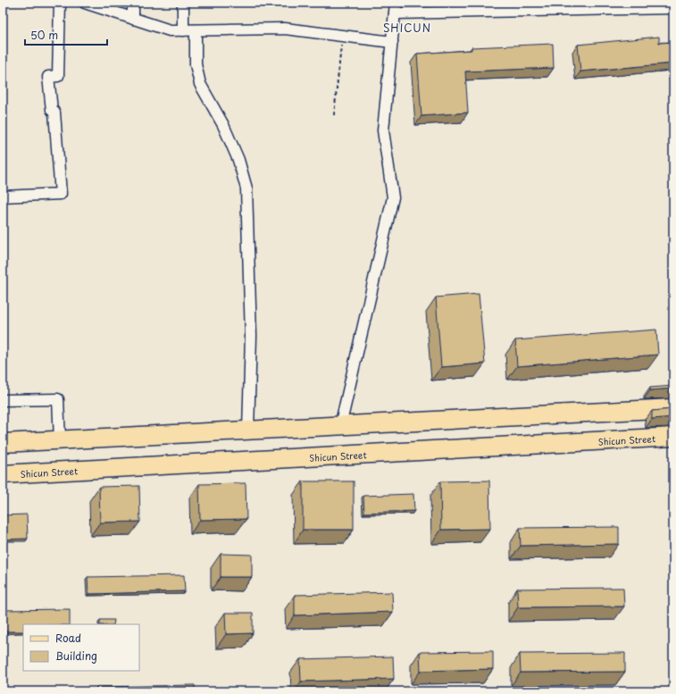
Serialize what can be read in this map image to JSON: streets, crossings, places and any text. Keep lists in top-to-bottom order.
{
  "streets": {
    "main road": ["Shicun Street"]
  },
  "districts": ["SHICUN"],
  "legend": ["Road", "Building"],
  "scale_bar": "50 m"
}
